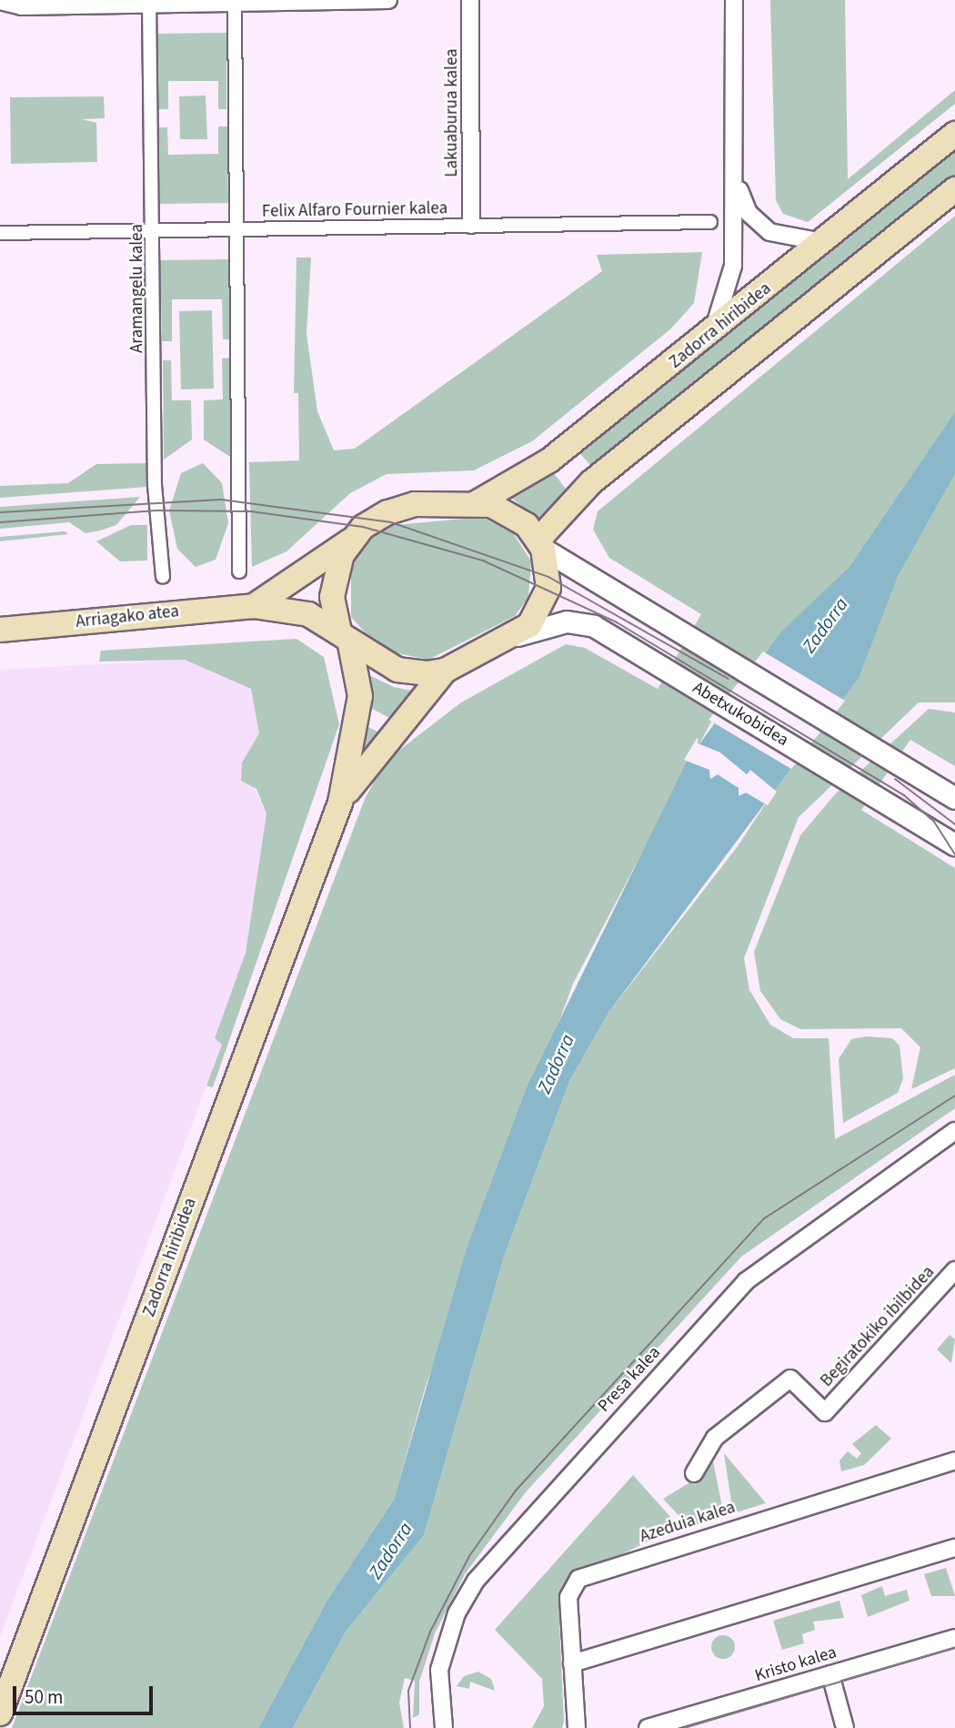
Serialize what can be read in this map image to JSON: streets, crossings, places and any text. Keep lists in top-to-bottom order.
{
  "streets": {
    "main road": ["Zadorra hiribidea", "Arriagako atea"],
    "street": [
      "Lakuaburua kalea",
      "Felix Alfaro Fournier kalea",
      "Aramangelu kalea",
      "Abetxukobidea",
      "Begiratokiko ibilbidea",
      "Presa kalea",
      "Azeduia kalea",
      "Kristo kalea"
    ]
  },
  "crossings": [
    ["Lakuaburua kalea", "Felix Alfaro Fournier kalea"],
    ["Felix Alfaro Fournier kalea", "Aramangelu kalea"],
    ["Zadorra hiribidea", "Arriagako atea"],
    ["Zadorra hiribidea", "Abetxukobidea"],
    ["Arriagako atea", "Abetxukobidea"]
  ],
  "water": ["Zadorra"],
  "scale_bar": "50 m"
}
